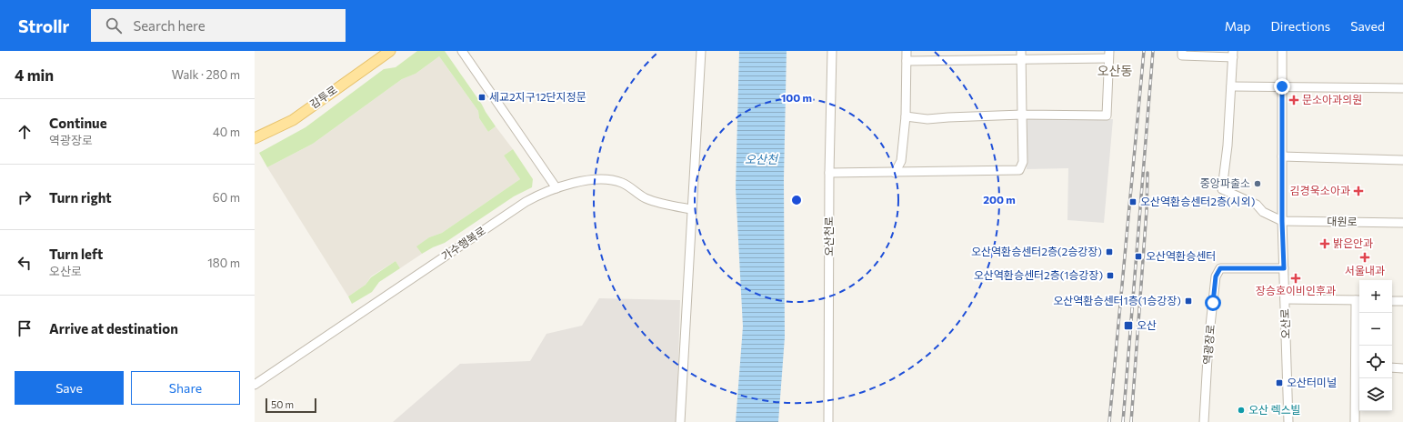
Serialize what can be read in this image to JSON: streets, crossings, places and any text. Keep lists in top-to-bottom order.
{
  "streets": {
    "main road": ["감투로"],
    "street": [
      "대원로",
      "오산천로",
      "가수행복로",
      "오산로",
      "역광장로"
    ]
  },
  "crossings": [
    ["대원로", "오산로"],
    ["오산로", "역광장로"]
  ],
  "districts": ["오산동"],
  "water": ["오산천"],
  "places": {
    "transit": [
      "세교2지구12단지정문",
      "오산역환승센터2층(시외)",
      "오산역환승센터2층(2승강장)",
      "오산역환승센터",
      "오산역환승센터2층(1승강장)",
      "오산역환승센터1층(1승강장)",
      "오산",
      "오산터미널"
    ],
    "health": [
      "문소아과의원",
      "김경욱소아과",
      "밝은안과",
      "서울내과",
      "장승호이비인후과"
    ],
    "other": ["중앙파출소", "오산 렉스빌"]
  },
  "scale_bar": "50 m",
  "page": {
    "header": "Strollr",
    "search": "Search here",
    "nav": ["Map", "Directions", "Saved"],
    "heading": ["4 min", "Walk · 280 m"],
    "list": [
      ["Continue", "역광장로", "40 m"],
      ["Turn right", "60 m"],
      ["Turn left", "오산로", "180 m"],
      "Arrive at destination"
    ],
    "map_buttons": ["+", "−"],
    "buttons": ["Save", "Share"],
    "scale": "50 m"
  },
  "rings": ["100 m", "200 m"]
}
